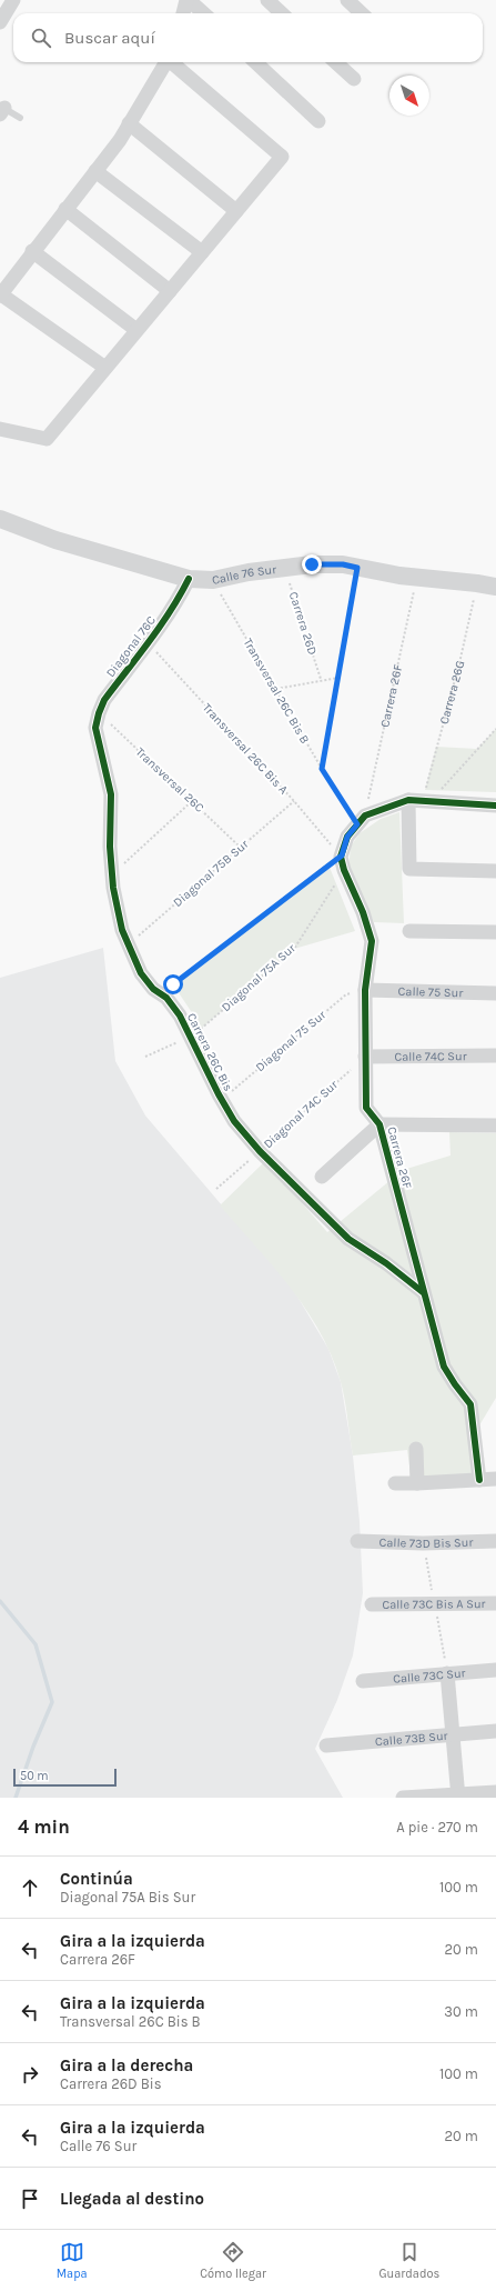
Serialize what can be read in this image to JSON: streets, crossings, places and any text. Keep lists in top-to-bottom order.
{
  "streets": {
    "street": [
      "Calle 76 Sur",
      "Diagonal 76C",
      "Carrera 26F",
      "Calle 75 Sur",
      "Carrera 26C Bis",
      "Calle 74C Sur",
      "Calle 73D Bis Sur",
      "Calle 73C Bis A Sur",
      "Calle 73C Sur",
      "Calle 73B Sur"
    ],
    "path": [
      "Carrera 26D",
      "Transversal 26C Bis B",
      "Carrera 26G",
      "Transversal 26C Bis A",
      "Transversal 26C",
      "Diagonal 75B Sur",
      "Diagonal 75A Sur",
      "Diagonal 75 Sur"
    ],
    "cycle path": ["Diagonal 74C Sur"]
  },
  "crossings": [
    ["Calle 76 Sur", "Carrera 26D"],
    ["Calle 76 Sur", "Diagonal 76C"],
    ["Calle 76 Sur", "Transversal 26C Bis B"],
    ["Calle 76 Sur", "Carrera 26G"],
    ["Calle 76 Sur", "Carrera 26F"],
    ["Diagonal 76C", "Transversal 26C Bis A"],
    ["Diagonal 76C", "Transversal 26C"],
    ["Diagonal 76C", "Carrera 26C Bis"],
    ["Transversal 26C Bis B", "Carrera 26F"],
    ["Carrera 26F", "Transversal 26C Bis A"],
    ["Carrera 26F", "Diagonal 75A Sur"],
    ["Carrera 26F", "Calle 75 Sur"],
    ["Carrera 26F", "Diagonal 75 Sur"],
    ["Carrera 26F", "Carrera 26C Bis"],
    ["Carrera 26F", "Calle 74C Sur"],
    ["Carrera 26F", "Diagonal 74C Sur"],
    ["Transversal 26C Bis A", "Diagonal 75B Sur"],
    ["Transversal 26C Bis A", "Diagonal 75A Sur"],
    ["Transversal 26C", "Diagonal 75B Sur"],
    ["Diagonal 75B Sur", "Carrera 26C Bis"],
    ["Diagonal 75A Sur", "Carrera 26C Bis"],
    ["Calle 75 Sur", "Diagonal 75 Sur"],
    ["Diagonal 75 Sur", "Carrera 26C Bis"],
    ["Carrera 26C Bis", "Diagonal 74C Sur"],
    ["Calle 74C Sur", "Diagonal 74C Sur"]
  ],
  "scale_bar": "50 m",
  "north": "bottom right",
  "page": {
    "search": "Buscar aquí",
    "scale": "50 m",
    "heading": ["4 min", "A pie · 270 m"],
    "list": [
      ["Continúa", "Diagonal 75A Bis Sur", "100 m"],
      ["Gira a la izquierda", "Carrera 26F", "20 m"],
      ["Gira a la izquierda", "Transversal 26C Bis B", "30 m"],
      ["Gira a la derecha", "Carrera 26D Bis", "100 m"],
      ["Gira a la izquierda", "Calle 76 Sur", "20 m"],
      "Llegada al destino"
    ],
    "nav": ["Mapa", "Cómo llegar", "Guardados"]
  }
}
